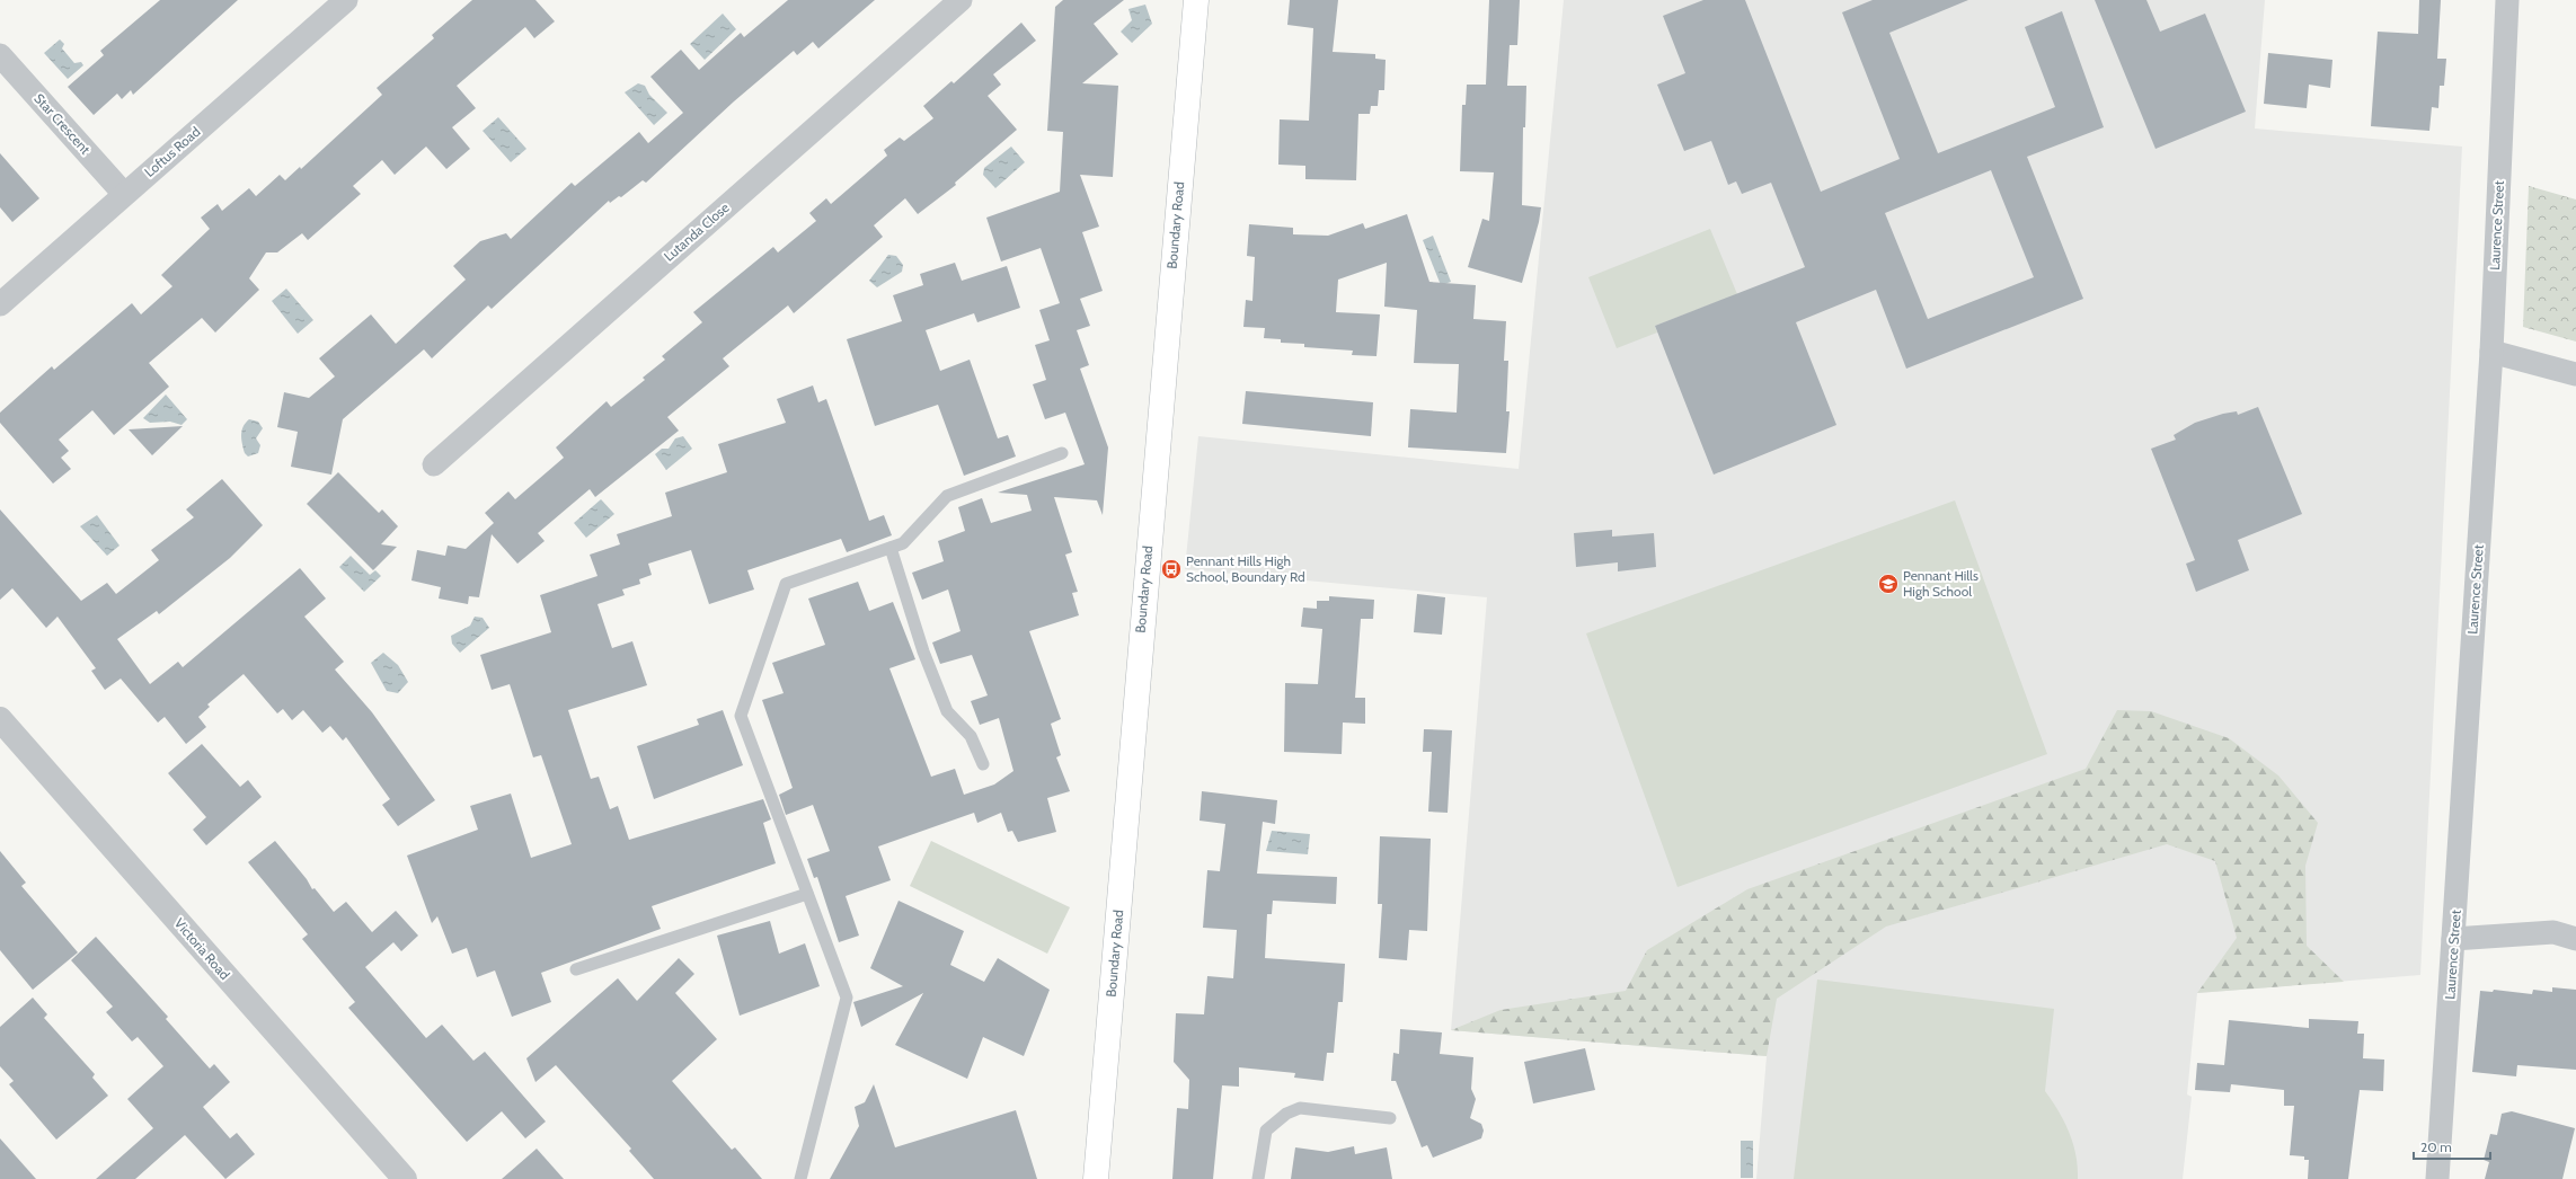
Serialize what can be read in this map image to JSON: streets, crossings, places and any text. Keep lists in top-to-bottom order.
{
  "streets": {
    "main road": ["Boundary Road"],
    "street": [
      "Star Crescent",
      "Loftus Road",
      "Laurence Street",
      "Lutanda Close",
      "Victoria Road"
    ]
  },
  "crossings": [
    ["Star Crescent", "Loftus Road"]
  ],
  "places": {
    "bus stop": ["Pennant Hills High School, Boundary Rd"],
    "school or university": ["Pennant Hills High School"]
  },
  "scale_bar": "20 m"
}
